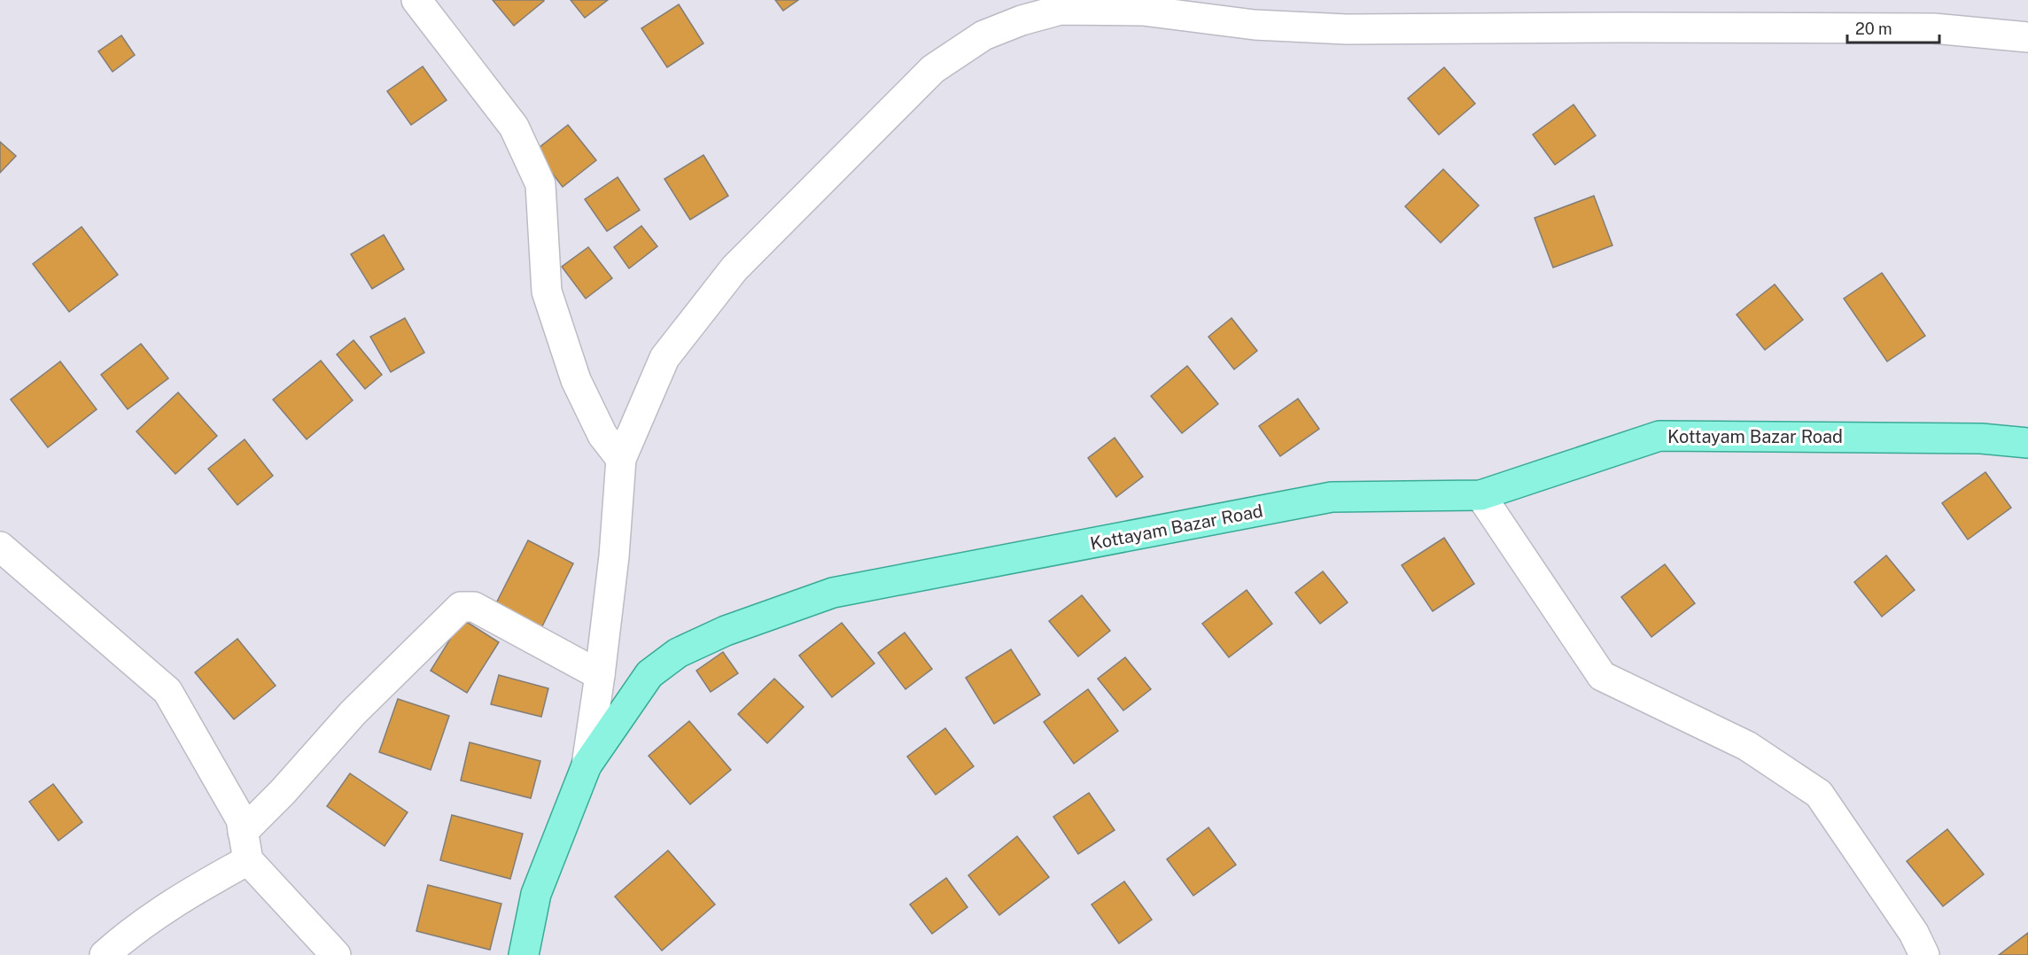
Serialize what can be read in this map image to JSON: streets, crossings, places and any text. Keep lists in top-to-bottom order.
{
  "streets": {
    "main road": ["Kottayam Bazar Road"]
  },
  "scale_bar": "20 m"
}
